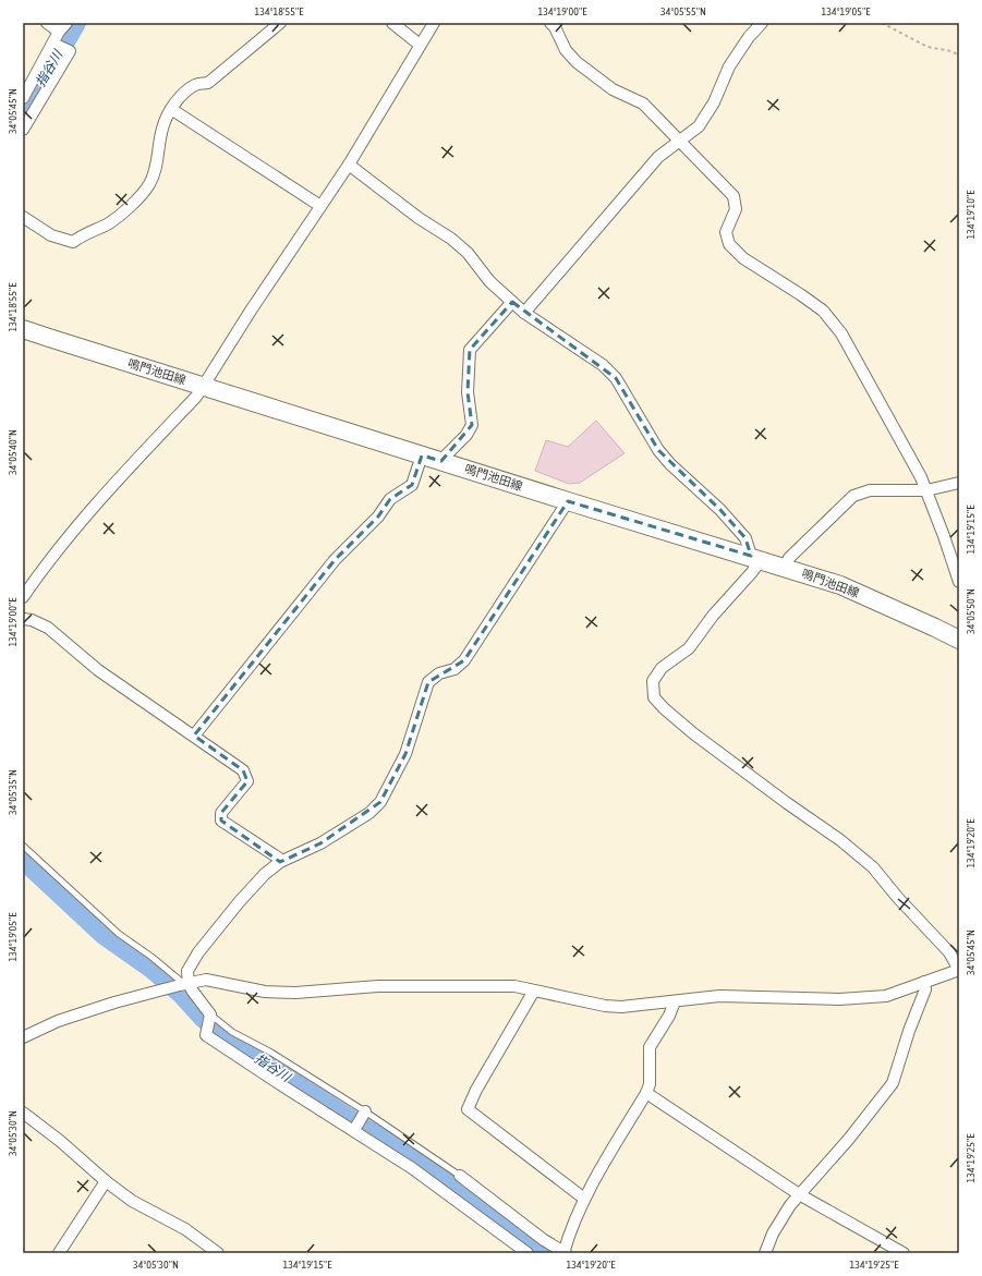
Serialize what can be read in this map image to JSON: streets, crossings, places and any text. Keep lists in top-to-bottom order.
{
  "streets": {
    "main road": ["鳴門池田線"]
  },
  "water": ["指谷川"],
  "coordinates": [
    "134°18'55\"E",
    "134°19'00\"E",
    "34°05'55\"N",
    "134°19'05\"E",
    "34°05'45\"N",
    "134°19'10\"E",
    "34°05'40\"N",
    "134°19'15\"E",
    "34°05'50\"N",
    "34°05'35\"N",
    "134°19'20\"E",
    "34°05'30\"N",
    "134°19'25\"E"
  ]
}
